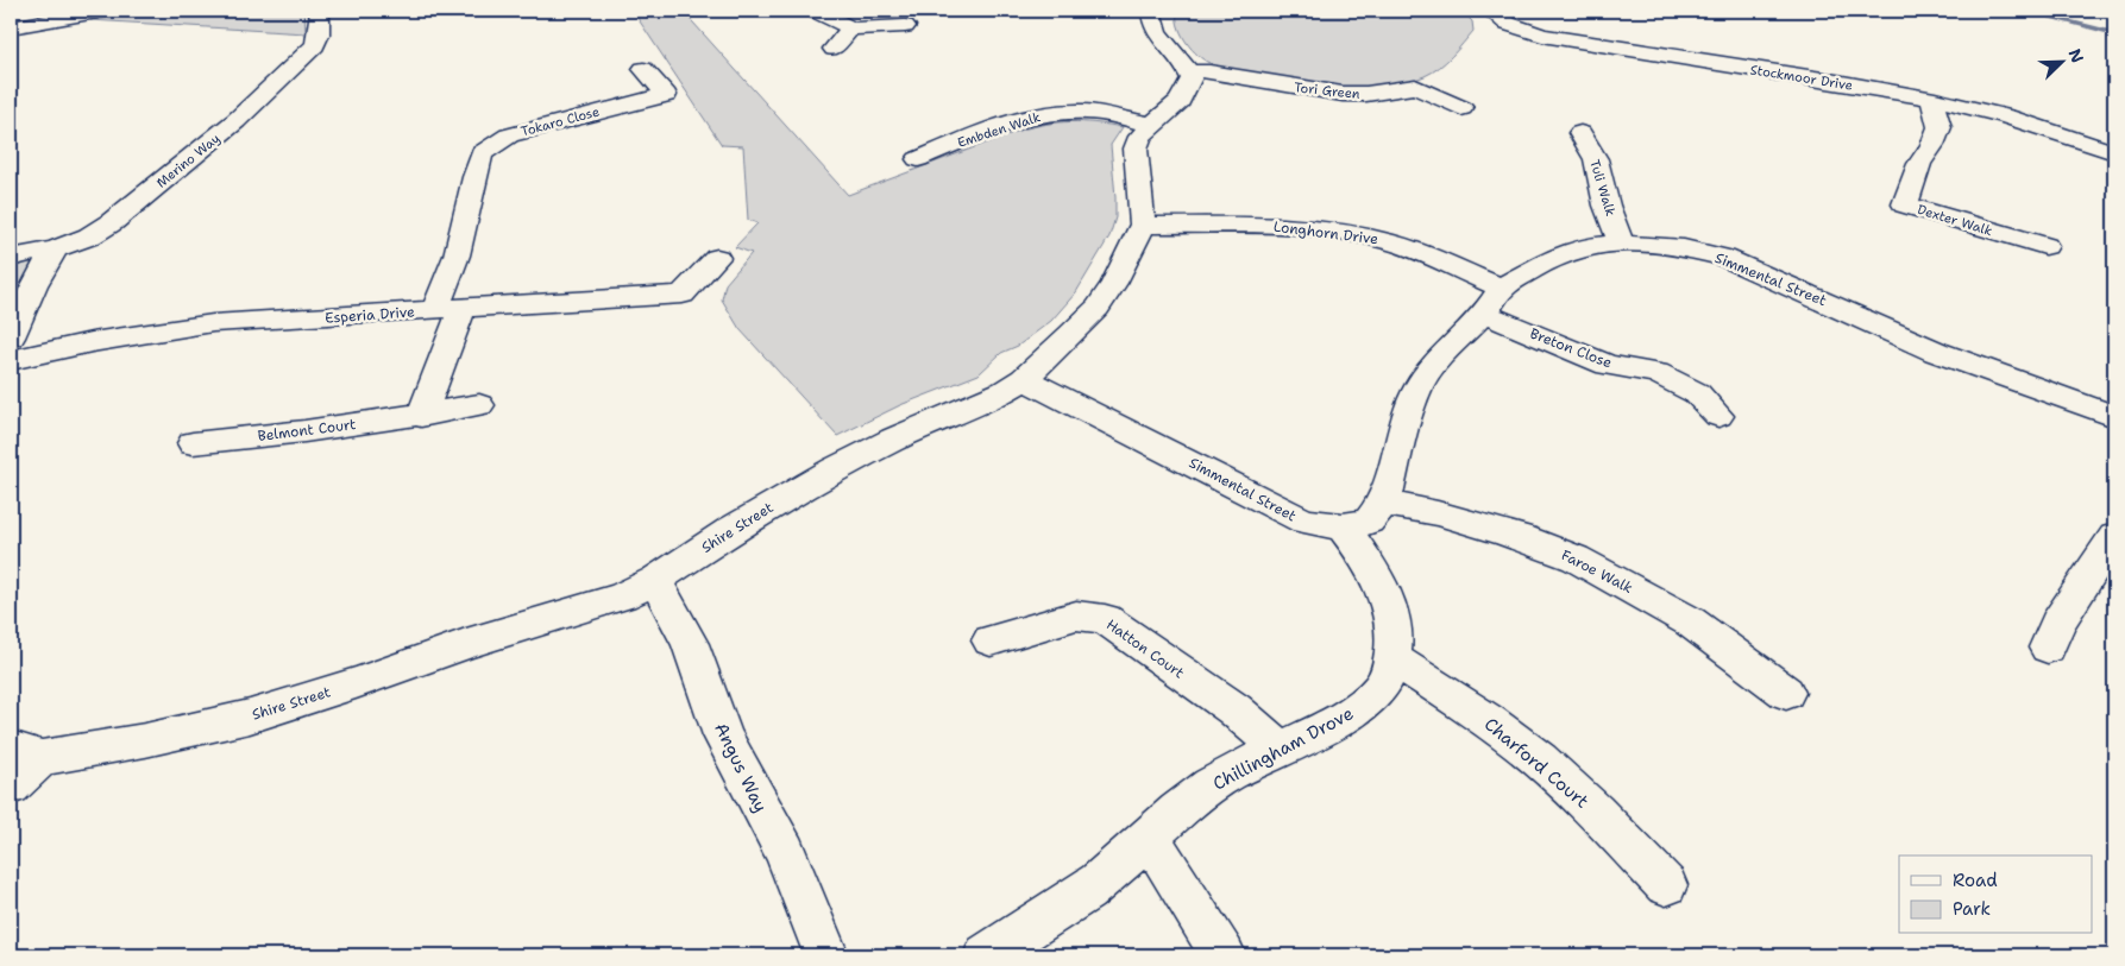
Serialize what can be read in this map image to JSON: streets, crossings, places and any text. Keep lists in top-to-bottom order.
{
  "streets": {
    "street": [
      "Stockmoor Drive",
      "Tori Green",
      "Tokaro Close",
      "Embden Walk",
      "Merino Way",
      "Tuli Walk",
      "Dexter Walk",
      "Longhorn Drive",
      "Simmental Street",
      "Esperia Drive",
      "Breton Close",
      "Belmont Court",
      "Shire Street",
      "Faroe Walk",
      "Hatton Court",
      "Chillingham Drove",
      "Charford Court",
      "Angus Way"
    ]
  },
  "crossings": [
    ["Stockmoor Drive", "Dexter Walk"],
    ["Tokaro Close", "Esperia Drive"],
    ["Tuli Walk", "Simmental Street"],
    ["Longhorn Drive", "Simmental Street"],
    ["Longhorn Drive", "Shire Street"],
    ["Simmental Street", "Breton Close"],
    ["Simmental Street", "Shire Street"],
    ["Simmental Street", "Faroe Walk"],
    ["Simmental Street", "Chillingham Drove"],
    ["Shire Street", "Angus Way"],
    ["Hatton Court", "Chillingham Drove"],
    ["Chillingham Drove", "Charford Court"]
  ],
  "legend": ["Road", "Park"],
  "north": "top right"
}
